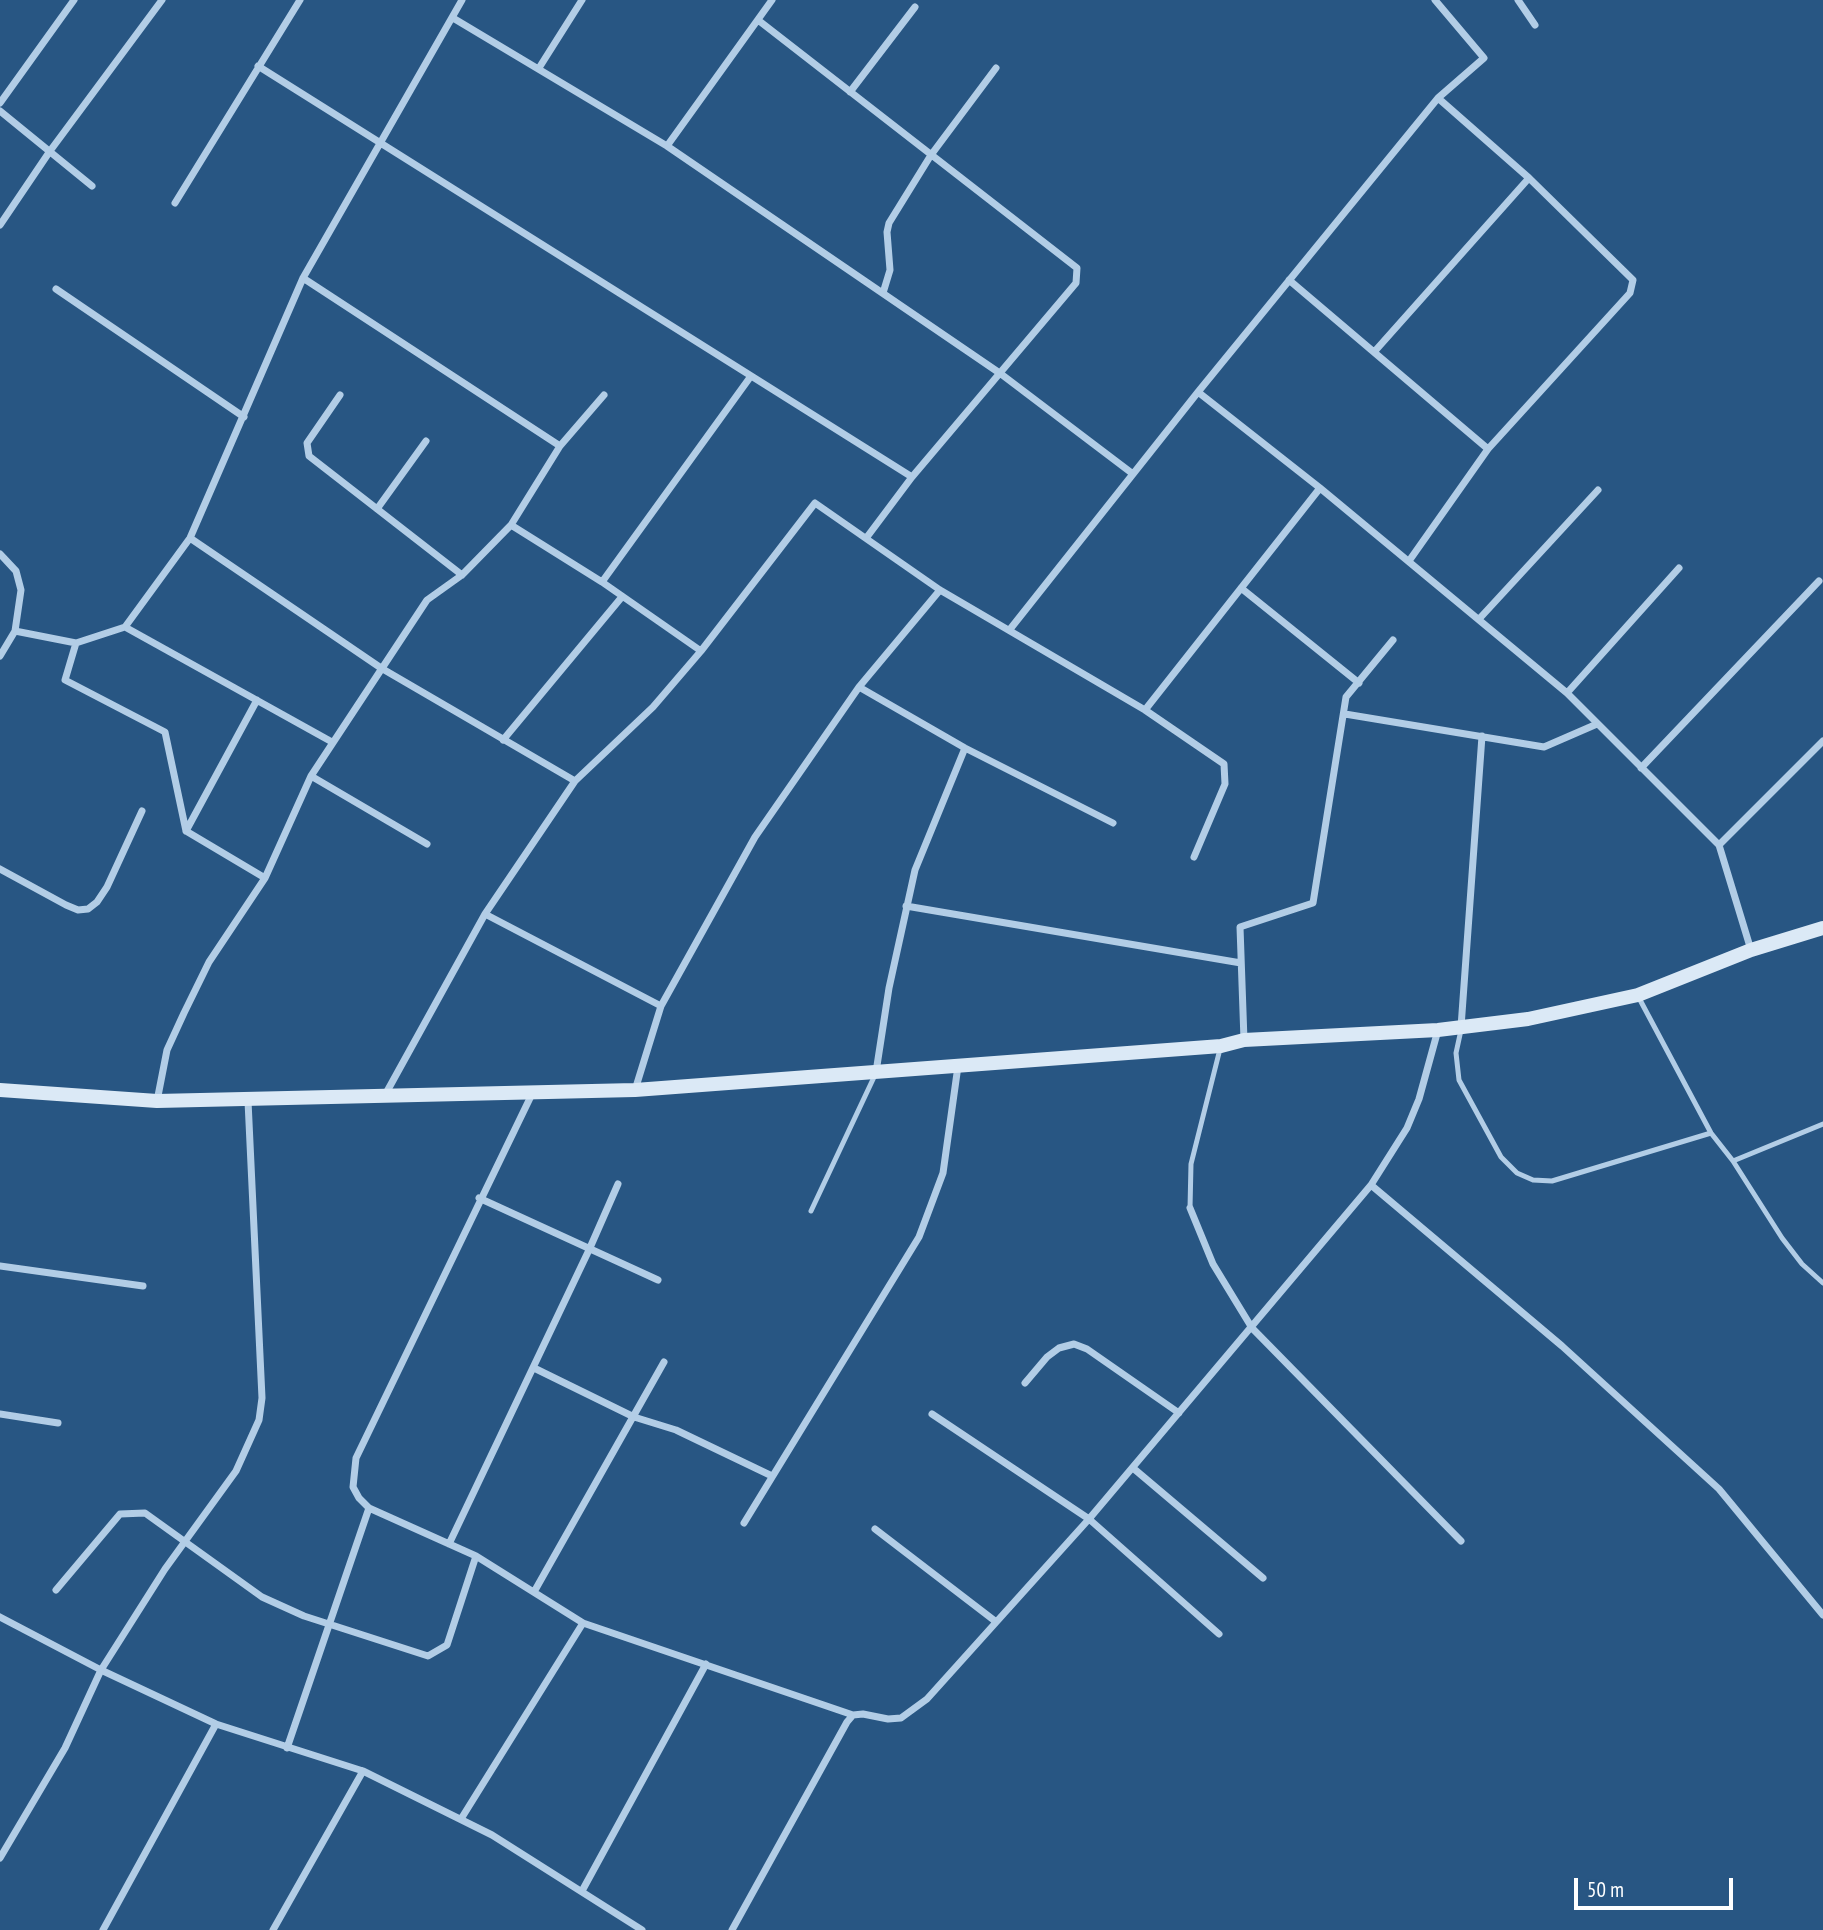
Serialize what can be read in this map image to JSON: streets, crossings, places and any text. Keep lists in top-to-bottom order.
{
  "scale_bar": "50 m"
}
